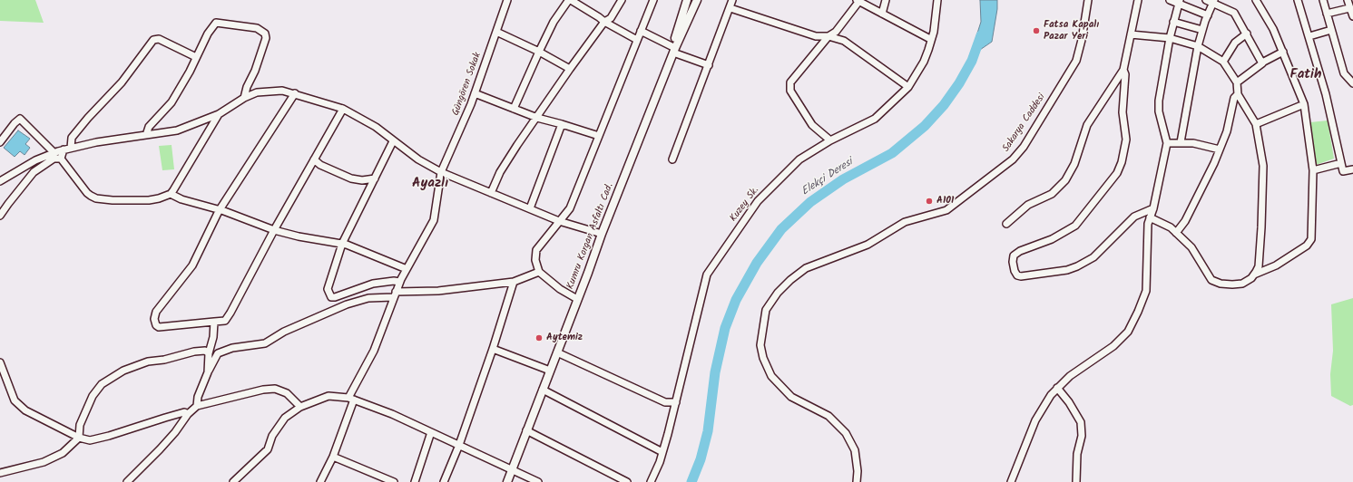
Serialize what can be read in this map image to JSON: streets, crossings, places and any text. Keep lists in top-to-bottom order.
{
  "streets": {
    "main road": ["Kumru Korgan Asfaltı Cad."],
    "street": ["Güngören Sokak", "Sakarya Caddesi", "Kuzey Sk."]
  },
  "districts": ["Fatih", "Ayazlı"],
  "water": ["Elekçi Deresi"],
  "places": ["Fatsa Kapalı Pazar Yeri", "A101", "Aytemiz"]
}
